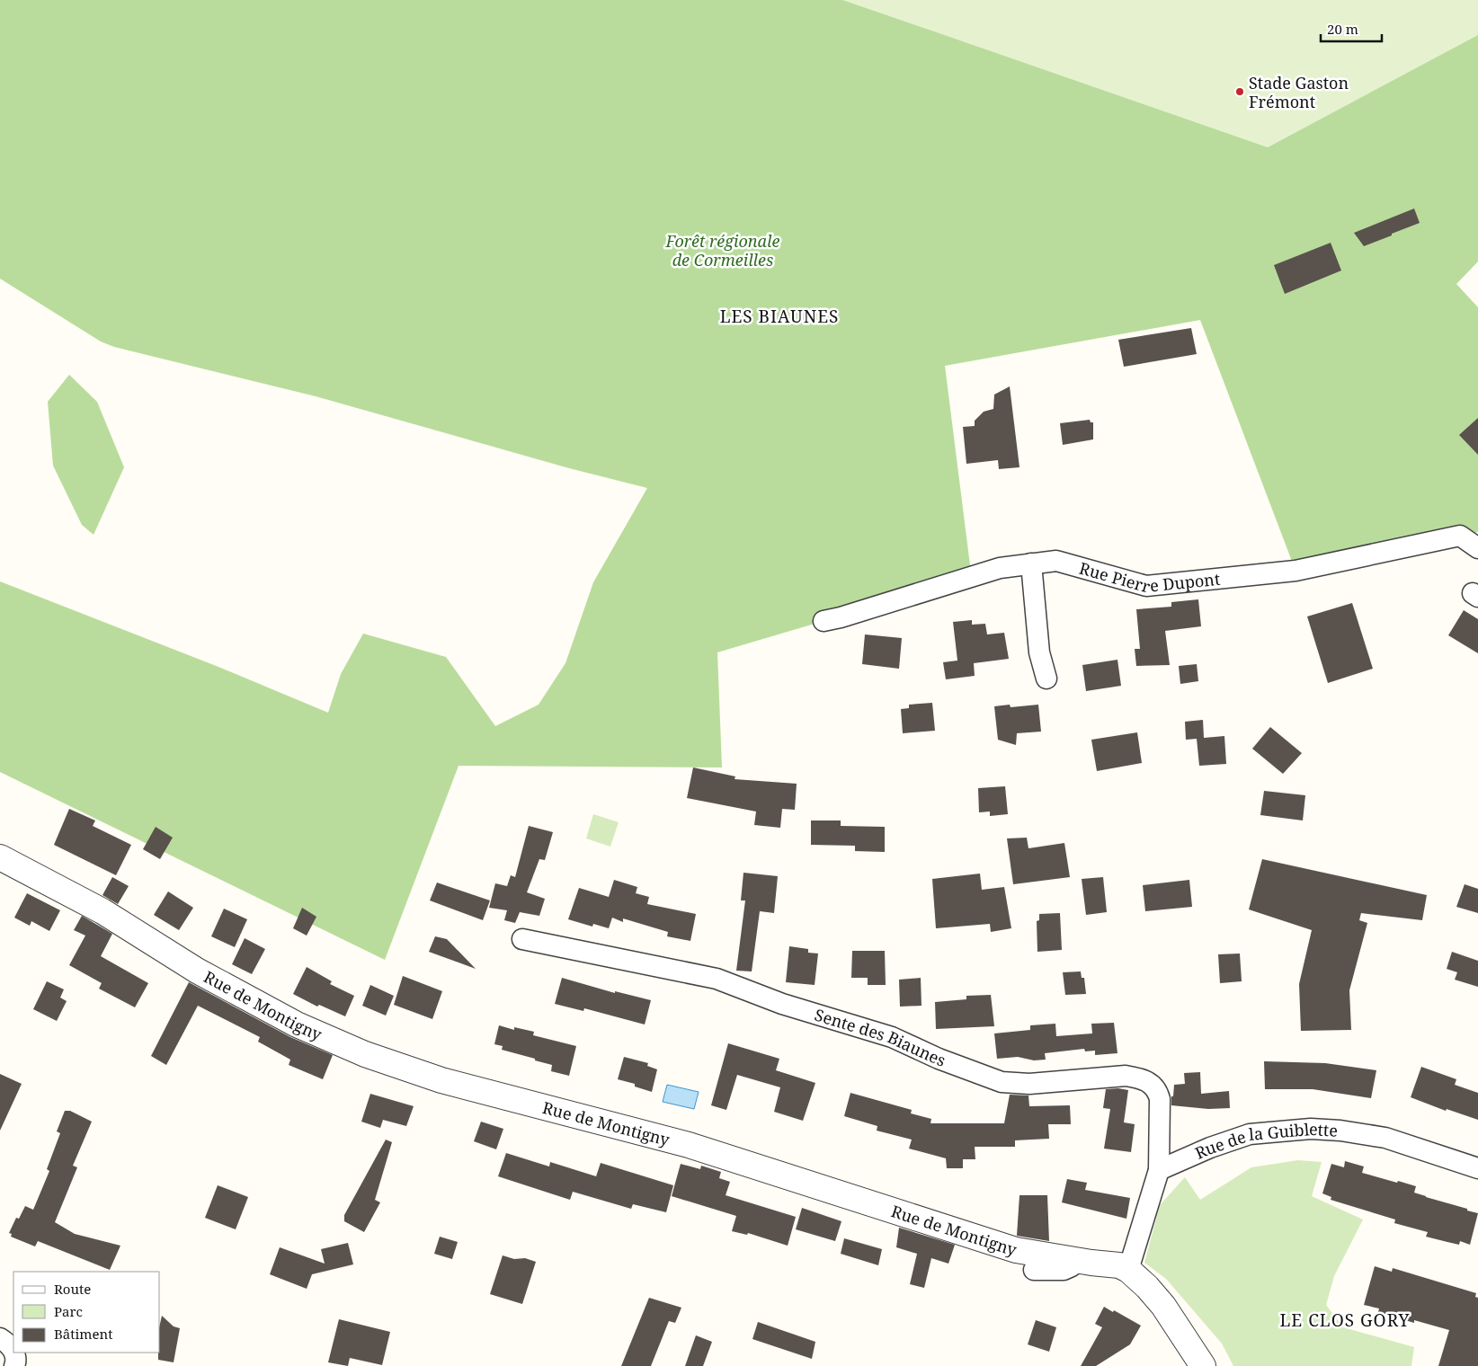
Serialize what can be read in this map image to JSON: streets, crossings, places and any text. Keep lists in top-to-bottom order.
{
  "streets": {
    "street": [
      "Rue Pierre Dupont",
      "Rue de Montigny",
      "Sente des Biaunes",
      "Rue de la Guiblette"
    ]
  },
  "crossings": [
    ["Sente des Biaunes", "Rue de la Guiblette"]
  ],
  "districts": ["LES BIAUNES", "LE CLOS GORY"],
  "parks": ["Forêt régionale de Cormeilles"],
  "places": ["Stade Gaston Frémont"],
  "legend": ["Route", "Parc", "Bâtiment"],
  "scale_bar": "20 m"
}
